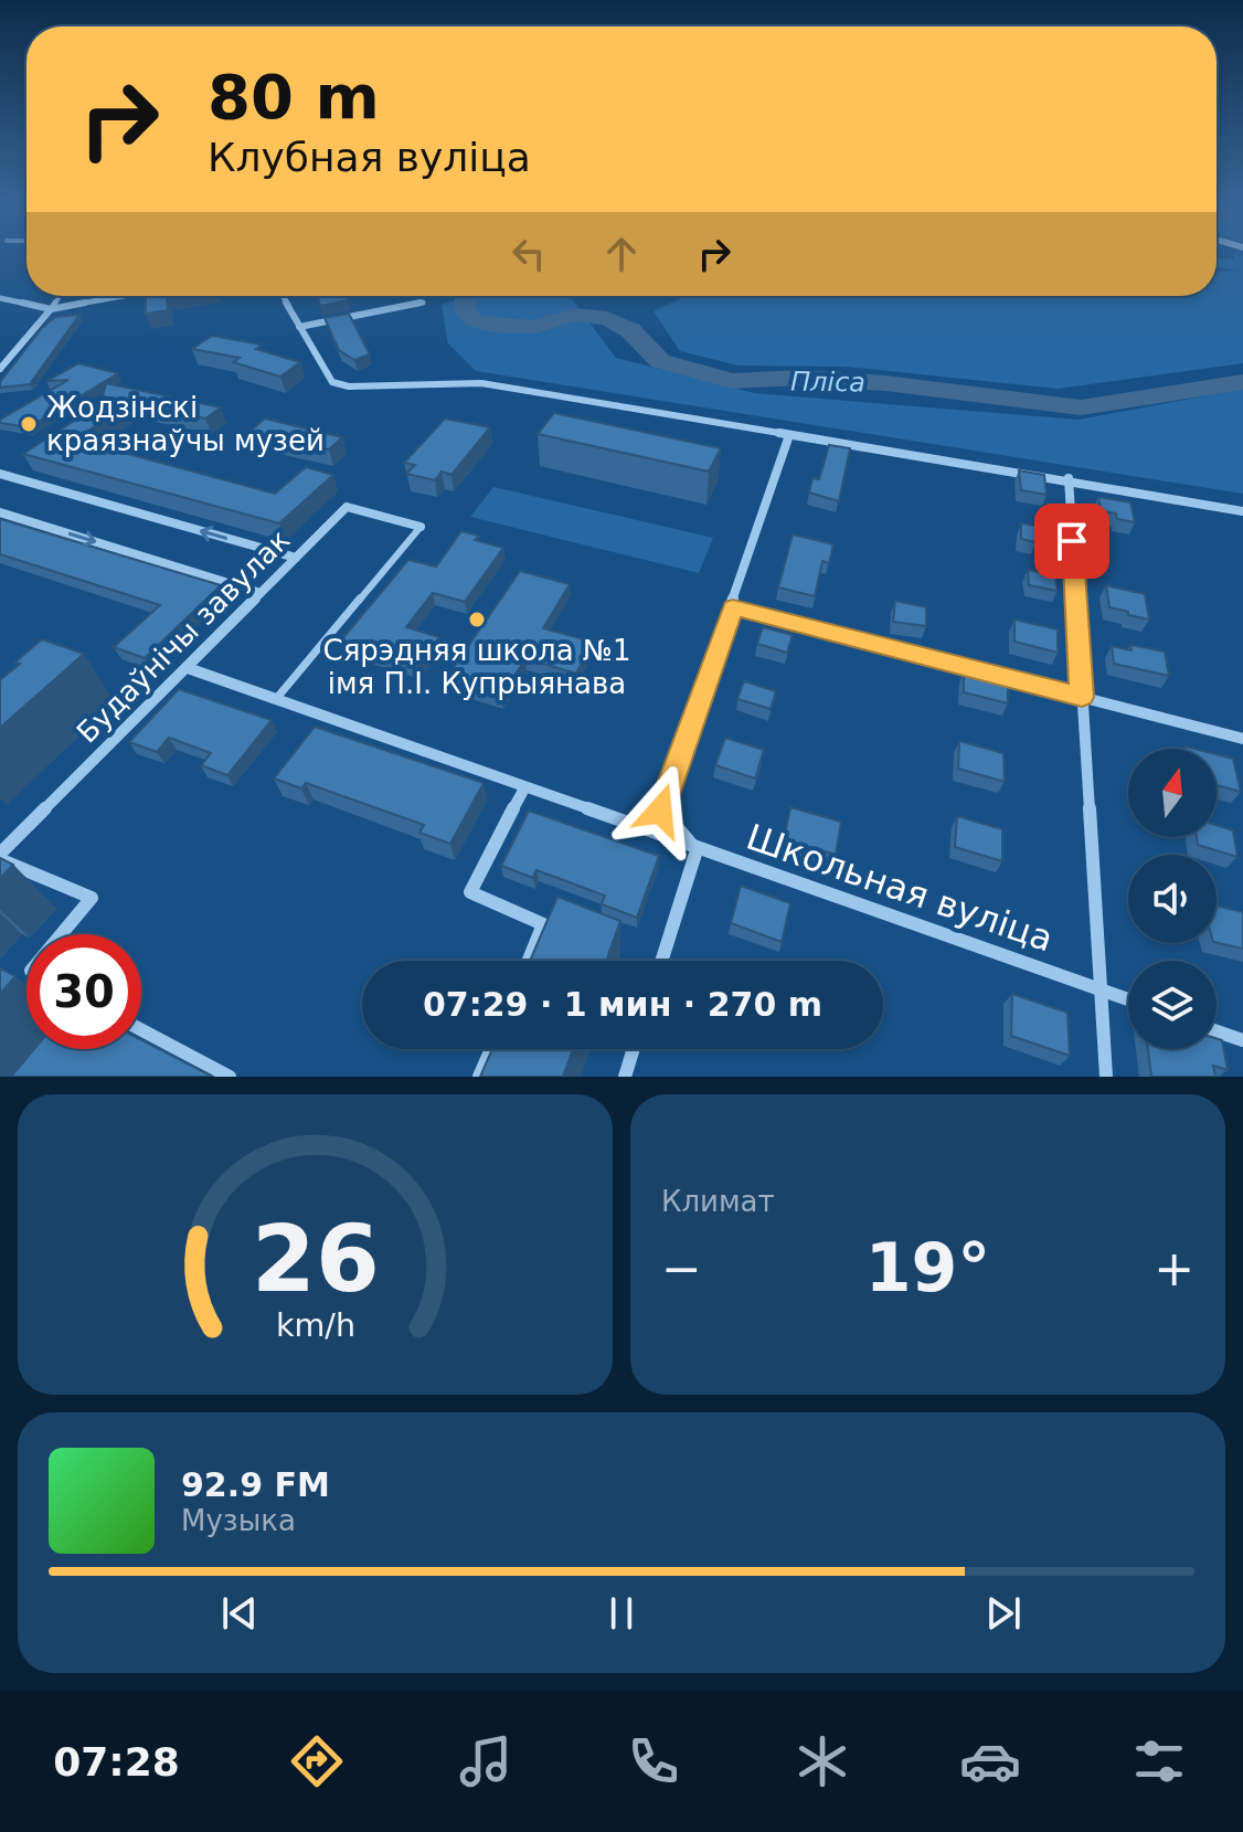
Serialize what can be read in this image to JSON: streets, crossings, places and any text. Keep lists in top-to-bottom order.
{
  "streets": {
    "street": ["Будаўнічы завулак", "Школьная вуліца"]
  },
  "crossings": [
    ["Будаўнічы завулак", "Школьная вуліца"]
  ],
  "water": ["Пліса"],
  "places": ["Жодзінскі краязнаўчы музей", "Сярэдняя школа №1 імя П.І. Купрыянава"],
  "north": "top",
  "page": {
    "turn": ["80 m", "Клубная вуліца"],
    "limit": "30",
    "trip": "07:29 · 1 мин · 270 m",
    "tile": "Климат",
    "heat": ["−", "19°", "+"],
    "song": ["92.9 FM", "Музыка"],
    "tabs": "07:28",
    "gauge": ["26", "km/h"]
  }
}
